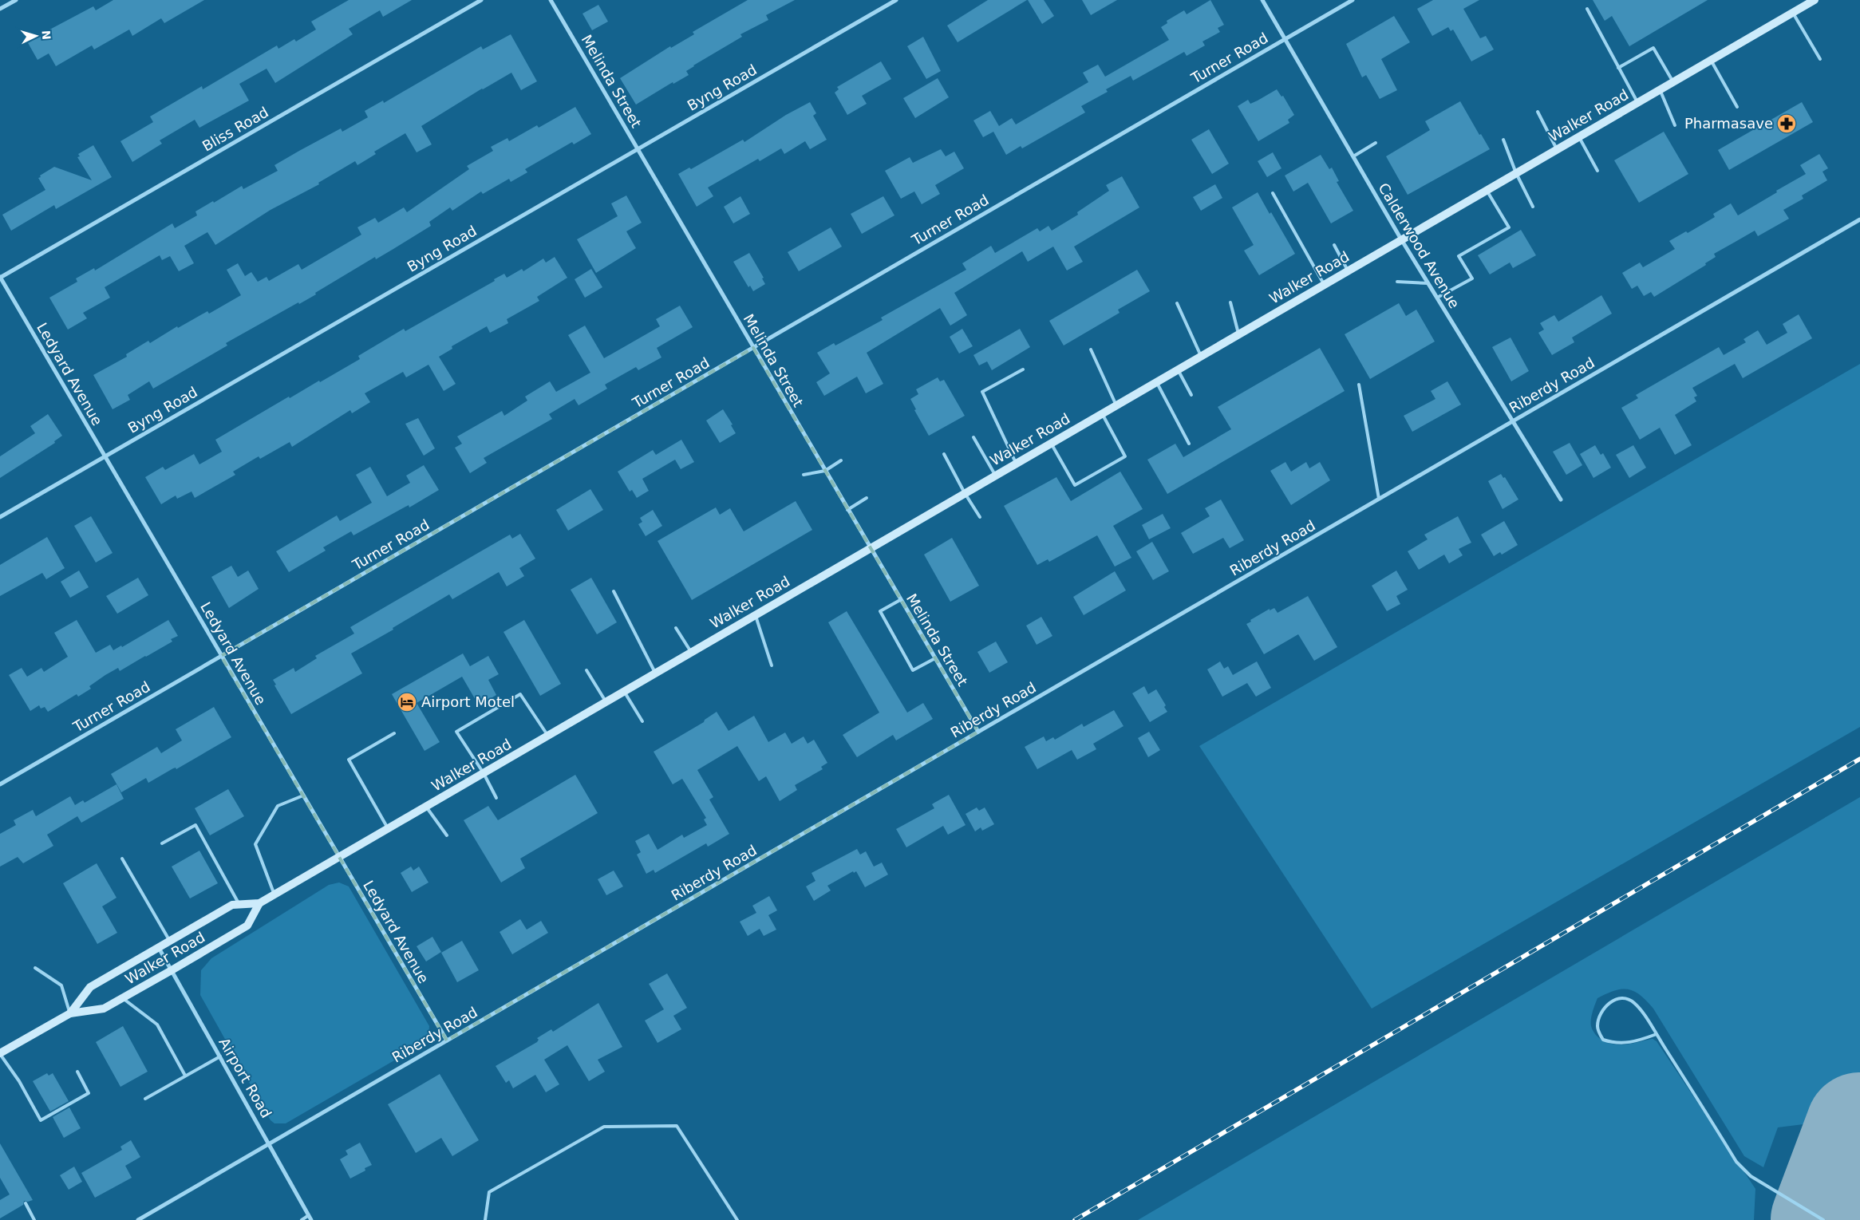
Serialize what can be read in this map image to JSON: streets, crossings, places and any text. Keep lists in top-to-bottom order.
{
  "streets": {
    "main road": ["Walker Road"],
    "street": [
      "Turner Road",
      "Melinda Street",
      "Byng Road",
      "Bliss Road",
      "Calderwood Avenue",
      "Ledyard Avenue",
      "Riberdy Road",
      "Airport Road"
    ]
  },
  "crossings": [
    ["Turner Road", "Melinda Street"],
    ["Turner Road", "Calderwood Avenue"],
    ["Turner Road", "Ledyard Avenue"],
    ["Melinda Street", "Byng Road"],
    ["Melinda Street", "Walker Road"],
    ["Melinda Street", "Riberdy Road"],
    ["Byng Road", "Ledyard Avenue"],
    ["Walker Road", "Calderwood Avenue"],
    ["Walker Road", "Ledyard Avenue"],
    ["Walker Road", "Airport Road"],
    ["Bliss Road", "Ledyard Avenue"],
    ["Calderwood Avenue", "Riberdy Road"],
    ["Ledyard Avenue", "Riberdy Road"],
    ["Riberdy Road", "Airport Road"]
  ],
  "places": {
    "pharmacy": ["Pharmasave"],
    "hotel": ["Airport Motel"]
  },
  "north": "right"
}
